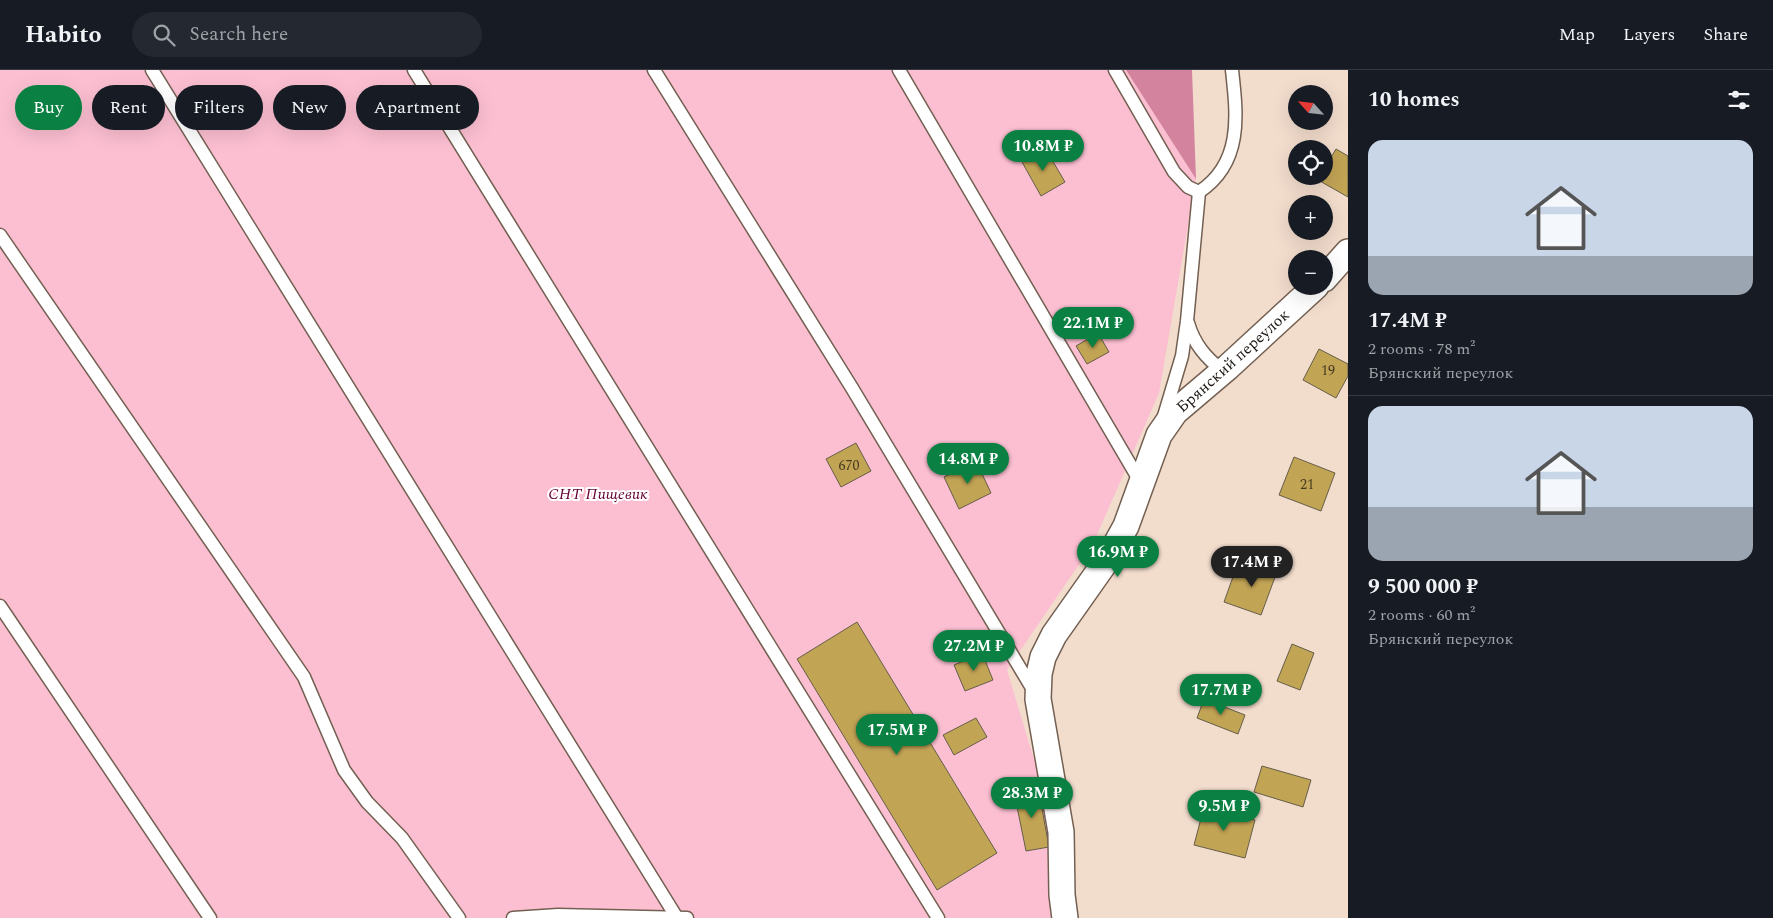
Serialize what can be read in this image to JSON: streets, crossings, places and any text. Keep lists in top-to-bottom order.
{
  "streets": {
    "street": ["Брянский переулок"]
  },
  "parks": ["СНТ Пищевик"],
  "house_numbers": ["19", "670", "21"],
  "north": "top left",
  "page": {
    "header": "Habito",
    "search": "Search here",
    "nav": ["Map", "Layers", "Share"],
    "heading": "10 homes",
    "map_buttons": ["+", "−"],
    "chip": [
      "Buy",
      "Rent",
      "Filters",
      "New",
      "Apartment"
    ],
    "price": [
      "10.8M ₽",
      "22.1M ₽",
      "14.8M ₽",
      "16.9M ₽",
      "17.4M ₽",
      "27.2M ₽",
      "17.7M ₽",
      "17.5M ₽",
      "28.3M ₽",
      "9.5M ₽"
    ],
    "list": [
      {
        "name": "17.4M ₽",
        "note": "2 rooms · 78 m² · Брянский переулок"
      },
      {
        "name": "9 500 000 ₽",
        "note": "2 rooms · 60 m² · Брянский переулок"
      }
    ]
  }
}
